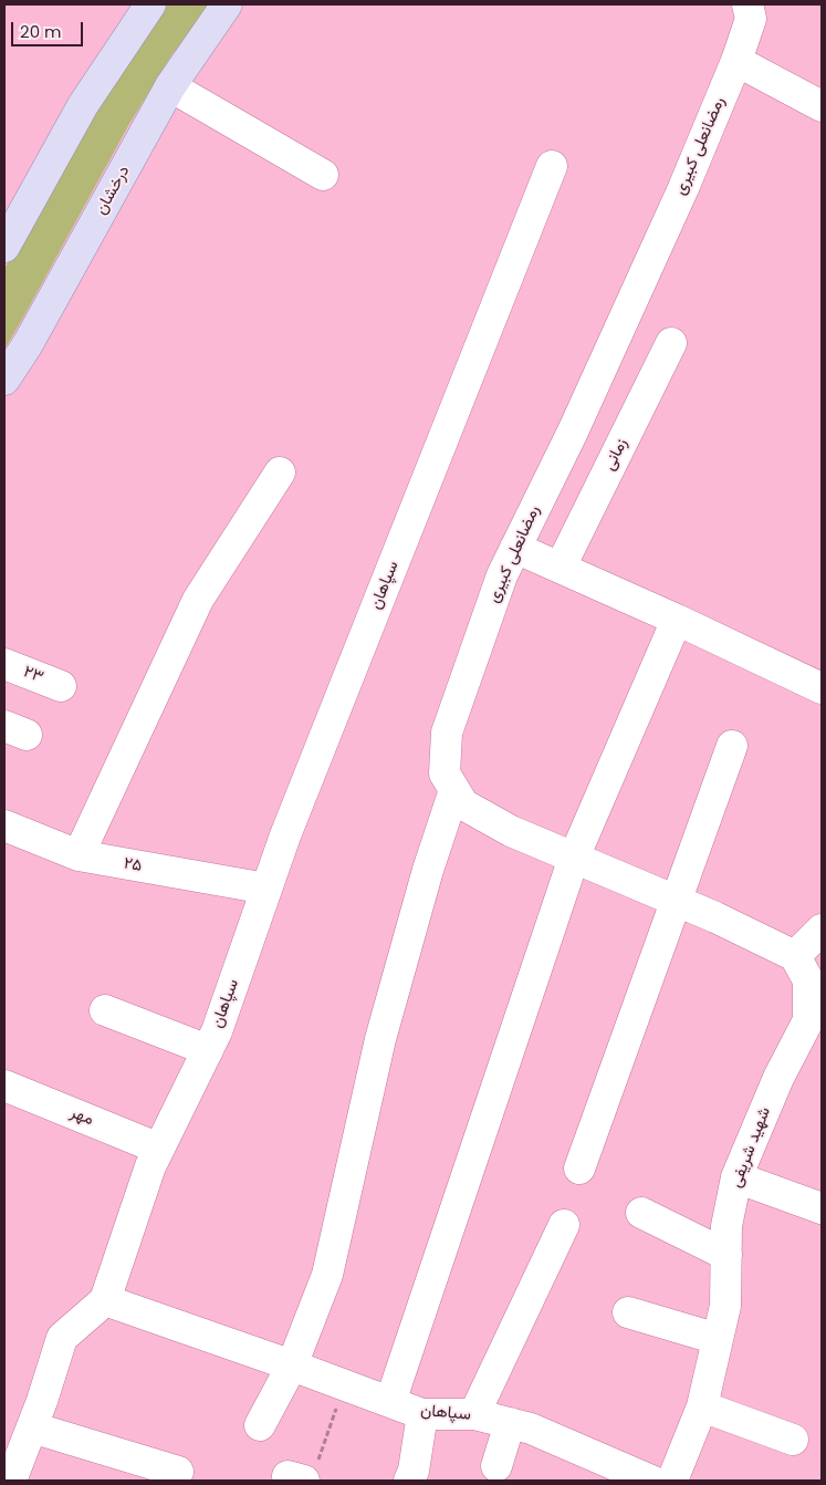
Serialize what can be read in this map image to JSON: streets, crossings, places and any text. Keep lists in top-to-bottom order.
{
  "streets": {
    "main road": ["درخشان"],
    "street": [
      "رمضانعلی کبیری",
      "زمانی",
      "سپاهان",
      "۲۳",
      "۲۵",
      "مهر",
      "شهید شریفی"
    ]
  },
  "crossings": [
    ["رمضانعلی کبیری", "شهید شریفی"],
    ["سپاهان", "۲۵"],
    ["سپاهان", "مهر"]
  ],
  "scale_bar": "20 m"
}
